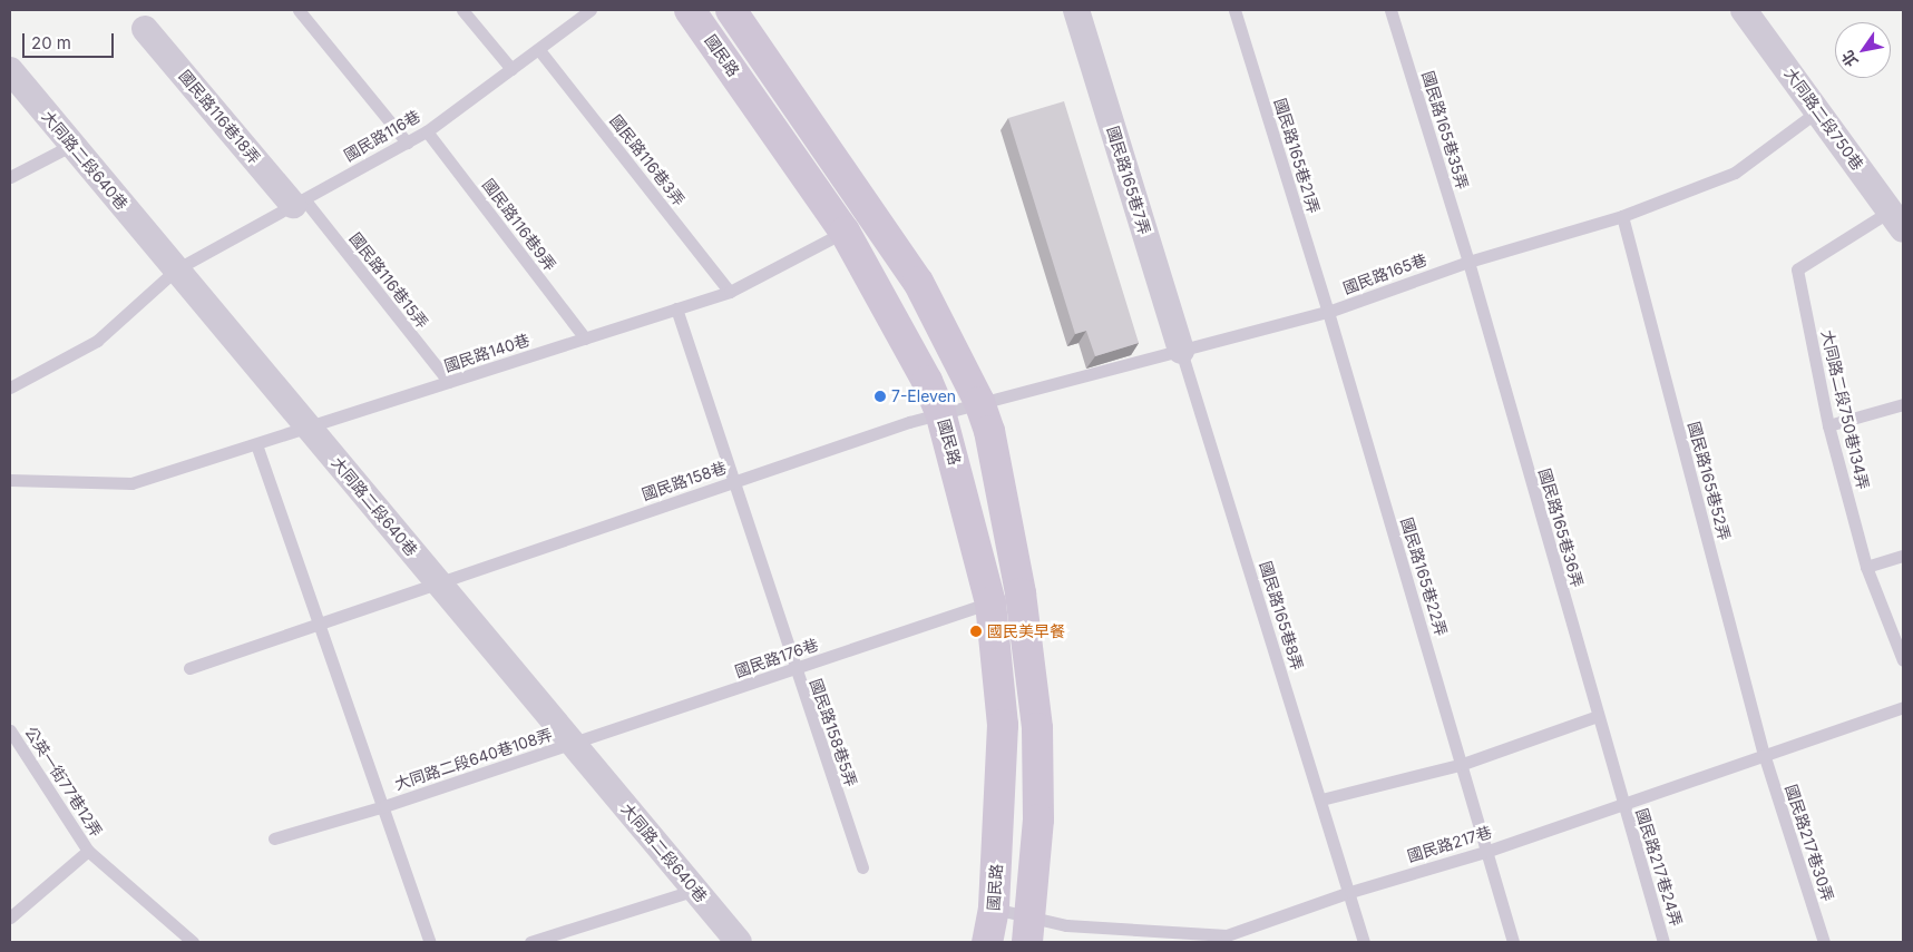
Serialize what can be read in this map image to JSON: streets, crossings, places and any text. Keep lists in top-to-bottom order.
{
  "streets": {
    "street": [
      "國民路",
      "國民路116巷18弄",
      "大同路二段750巷",
      "大同路二段640巷",
      "國民路165巷7弄"
    ],
    "lane": [
      "國民路165巷35弄",
      "國民路116巷",
      "國民路165巷21弄",
      "國民路116巷3弄",
      "國民路116巷9弄",
      "國民路165巷",
      "國民路116巷15弄",
      "國民路140巷",
      "大同路二段750巷134弄",
      "國民路158巷",
      "國民路165巷52弄",
      "國民路165巷36弄",
      "國民路165巷22弄",
      "國民路165巷8弄",
      "國民路176巷",
      "國民路158巷5弄",
      "大同路二段640巷108弄",
      "公英一街77巷12弄",
      "國民路217巷30弄",
      "國民路217巷",
      "國民路217巷24弄"
    ]
  },
  "crossings": [
    ["國民路", "國民路165巷"],
    ["國民路", "國民路140巷"],
    ["國民路", "國民路158巷"],
    ["國民路", "國民路176巷"],
    ["國民路", "國民路217巷"],
    ["國民路116巷18弄", "國民路116巷"],
    ["國民路116巷18弄", "國民路116巷15弄"],
    ["大同路二段750巷", "國民路165巷"],
    ["大同路二段750巷", "大同路二段750巷134弄"],
    ["國民路165巷35弄", "國民路165巷"],
    ["國民路165巷35弄", "國民路165巷36弄"],
    ["國民路116巷", "大同路二段640巷"],
    ["國民路116巷", "國民路116巷3弄"],
    ["國民路116巷", "國民路116巷9弄"],
    ["國民路116巷", "國民路116巷15弄"],
    ["國民路165巷21弄", "國民路165巷"],
    ["國民路165巷21弄", "國民路165巷22弄"],
    ["大同路二段640巷", "國民路140巷"],
    ["大同路二段640巷", "國民路158巷"],
    ["大同路二段640巷", "國民路176巷"],
    ["大同路二段640巷", "大同路二段640巷108弄"],
    ["國民路116巷3弄", "國民路140巷"],
    ["國民路165巷7弄", "國民路165巷"],
    ["國民路165巷7弄", "國民路165巷8弄"],
    ["國民路116巷9弄", "國民路140巷"],
    ["國民路165巷", "國民路158巷"],
    ["國民路165巷", "國民路165巷52弄"],
    ["國民路165巷", "國民路165巷36弄"],
    ["國民路165巷", "國民路165巷22弄"],
    ["國民路165巷", "國民路165巷8弄"],
    ["國民路116巷15弄", "國民路140巷"],
    ["國民路158巷", "國民路158巷5弄"],
    ["國民路165巷52弄", "國民路217巷30弄"],
    ["國民路165巷52弄", "國民路217巷"],
    ["國民路165巷36弄", "國民路217巷"],
    ["國民路165巷36弄", "國民路217巷24弄"],
    ["國民路165巷22弄", "國民路217巷"],
    ["國民路165巷8弄", "國民路217巷"],
    ["國民路176巷", "國民路158巷5弄"],
    ["國民路176巷", "大同路二段640巷108弄"],
    ["國民路217巷30弄", "國民路217巷"],
    ["國民路217巷", "國民路217巷24弄"]
  ],
  "places": ["7-Eleven", "國民美早餐"],
  "scale_bar": "20 m",
  "north": "bottom left"
}
